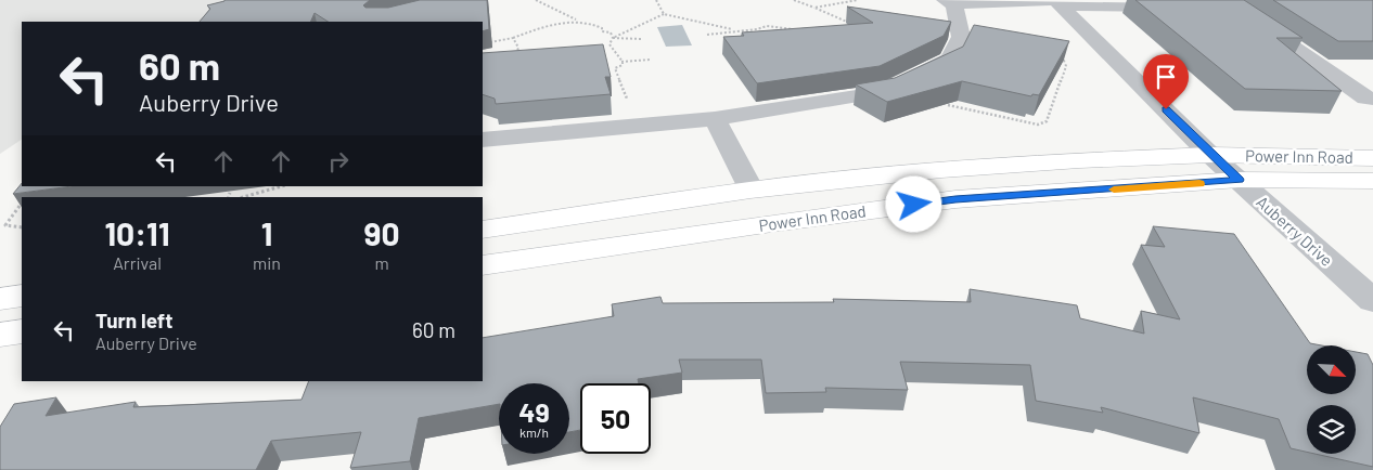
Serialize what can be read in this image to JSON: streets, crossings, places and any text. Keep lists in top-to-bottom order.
{
  "streets": {
    "main road": ["Power Inn Road"],
    "street": ["Auberry Drive"]
  },
  "crossings": [
    ["Power Inn Road", "Auberry Drive"]
  ],
  "north": "bottom right",
  "page": {
    "turn": ["60 m", "Auberry Drive"],
    "eta": [
      "10:11",
      "Arrival",
      "1",
      "min",
      "90",
      "m"
    ],
    "list": [
      {
        "name": "Turn left",
        "note": "Auberry Drive",
        "value": "60 m"
      }
    ],
    "speed": "49 km/h",
    "limit": "50"
  }
}
